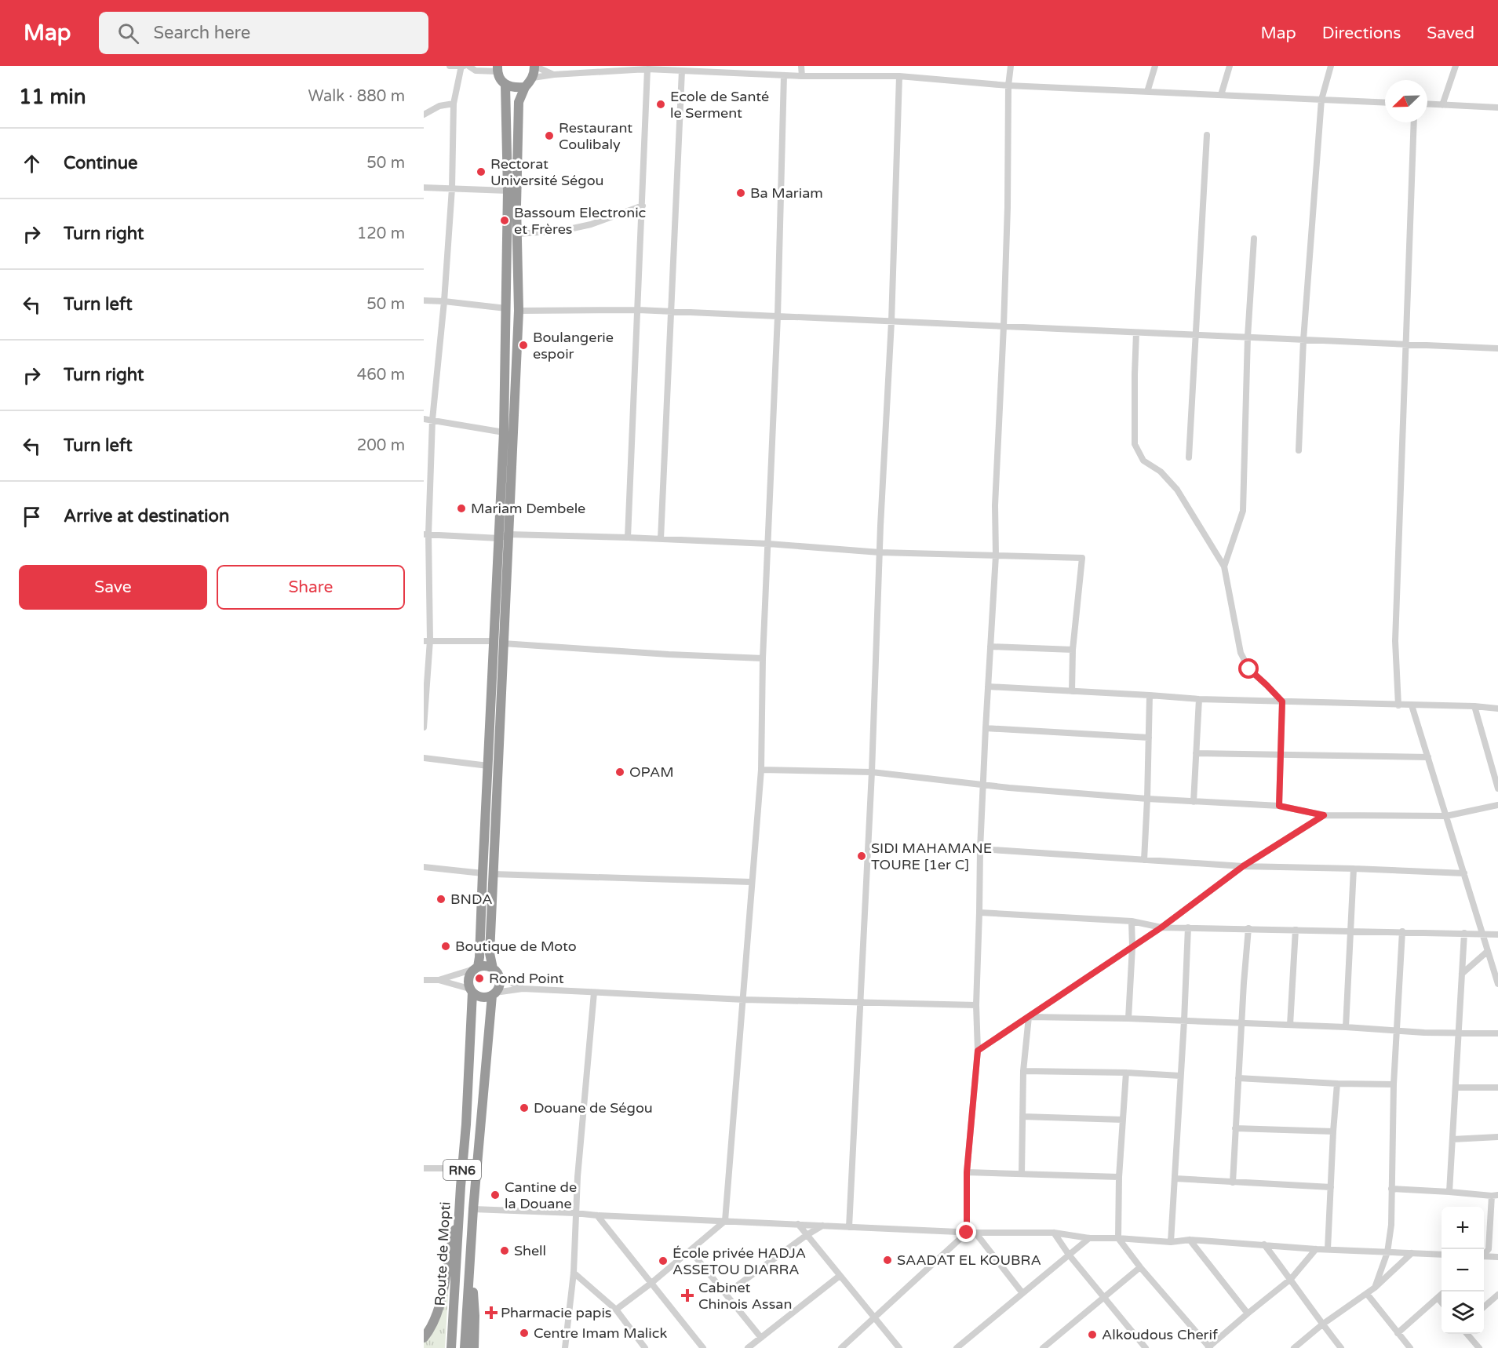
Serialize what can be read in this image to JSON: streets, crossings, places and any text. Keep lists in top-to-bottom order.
{
  "streets": {
    "highway": ["RN6", "Route de Mopti"]
  },
  "places": {
    "other": [
      "Ecole de Santé le Serment",
      "Restaurant Coulibaly",
      "Rectorat Université Ségou",
      "Ba Mariam",
      "Bassoum Electronic et Frères",
      "Boulangerie espoir",
      "Mariam Dembele",
      "OPAM",
      "SIDI MAHAMANE TOURE [1er C]",
      "BNDA",
      "Boutique de Moto",
      "Rond Point",
      "Douane de Ségou",
      "Cantine de la Douane",
      "Shell",
      "SAADAT EL KOUBRA",
      "École privée HADJA ASSETOU DIARRA",
      "Centre Imam Malick",
      "Alkoudous Cherif"
    ],
    "health": ["Cabinet Chinois Assan", "Pharmacie papis"]
  },
  "north": "bottom left",
  "page": {
    "header": "Map",
    "search": "Search here",
    "nav": ["Map", "Directions", "Saved"],
    "heading": ["11 min", "Walk · 880 m"],
    "list": [
      ["Continue", "50 m"],
      ["Turn right", "120 m"],
      ["Turn left", "50 m"],
      ["Turn right", "460 m"],
      ["Turn left", "200 m"],
      "Arrive at destination"
    ],
    "buttons": ["Save", "Share"],
    "map_buttons": ["+", "−"]
  }
}
